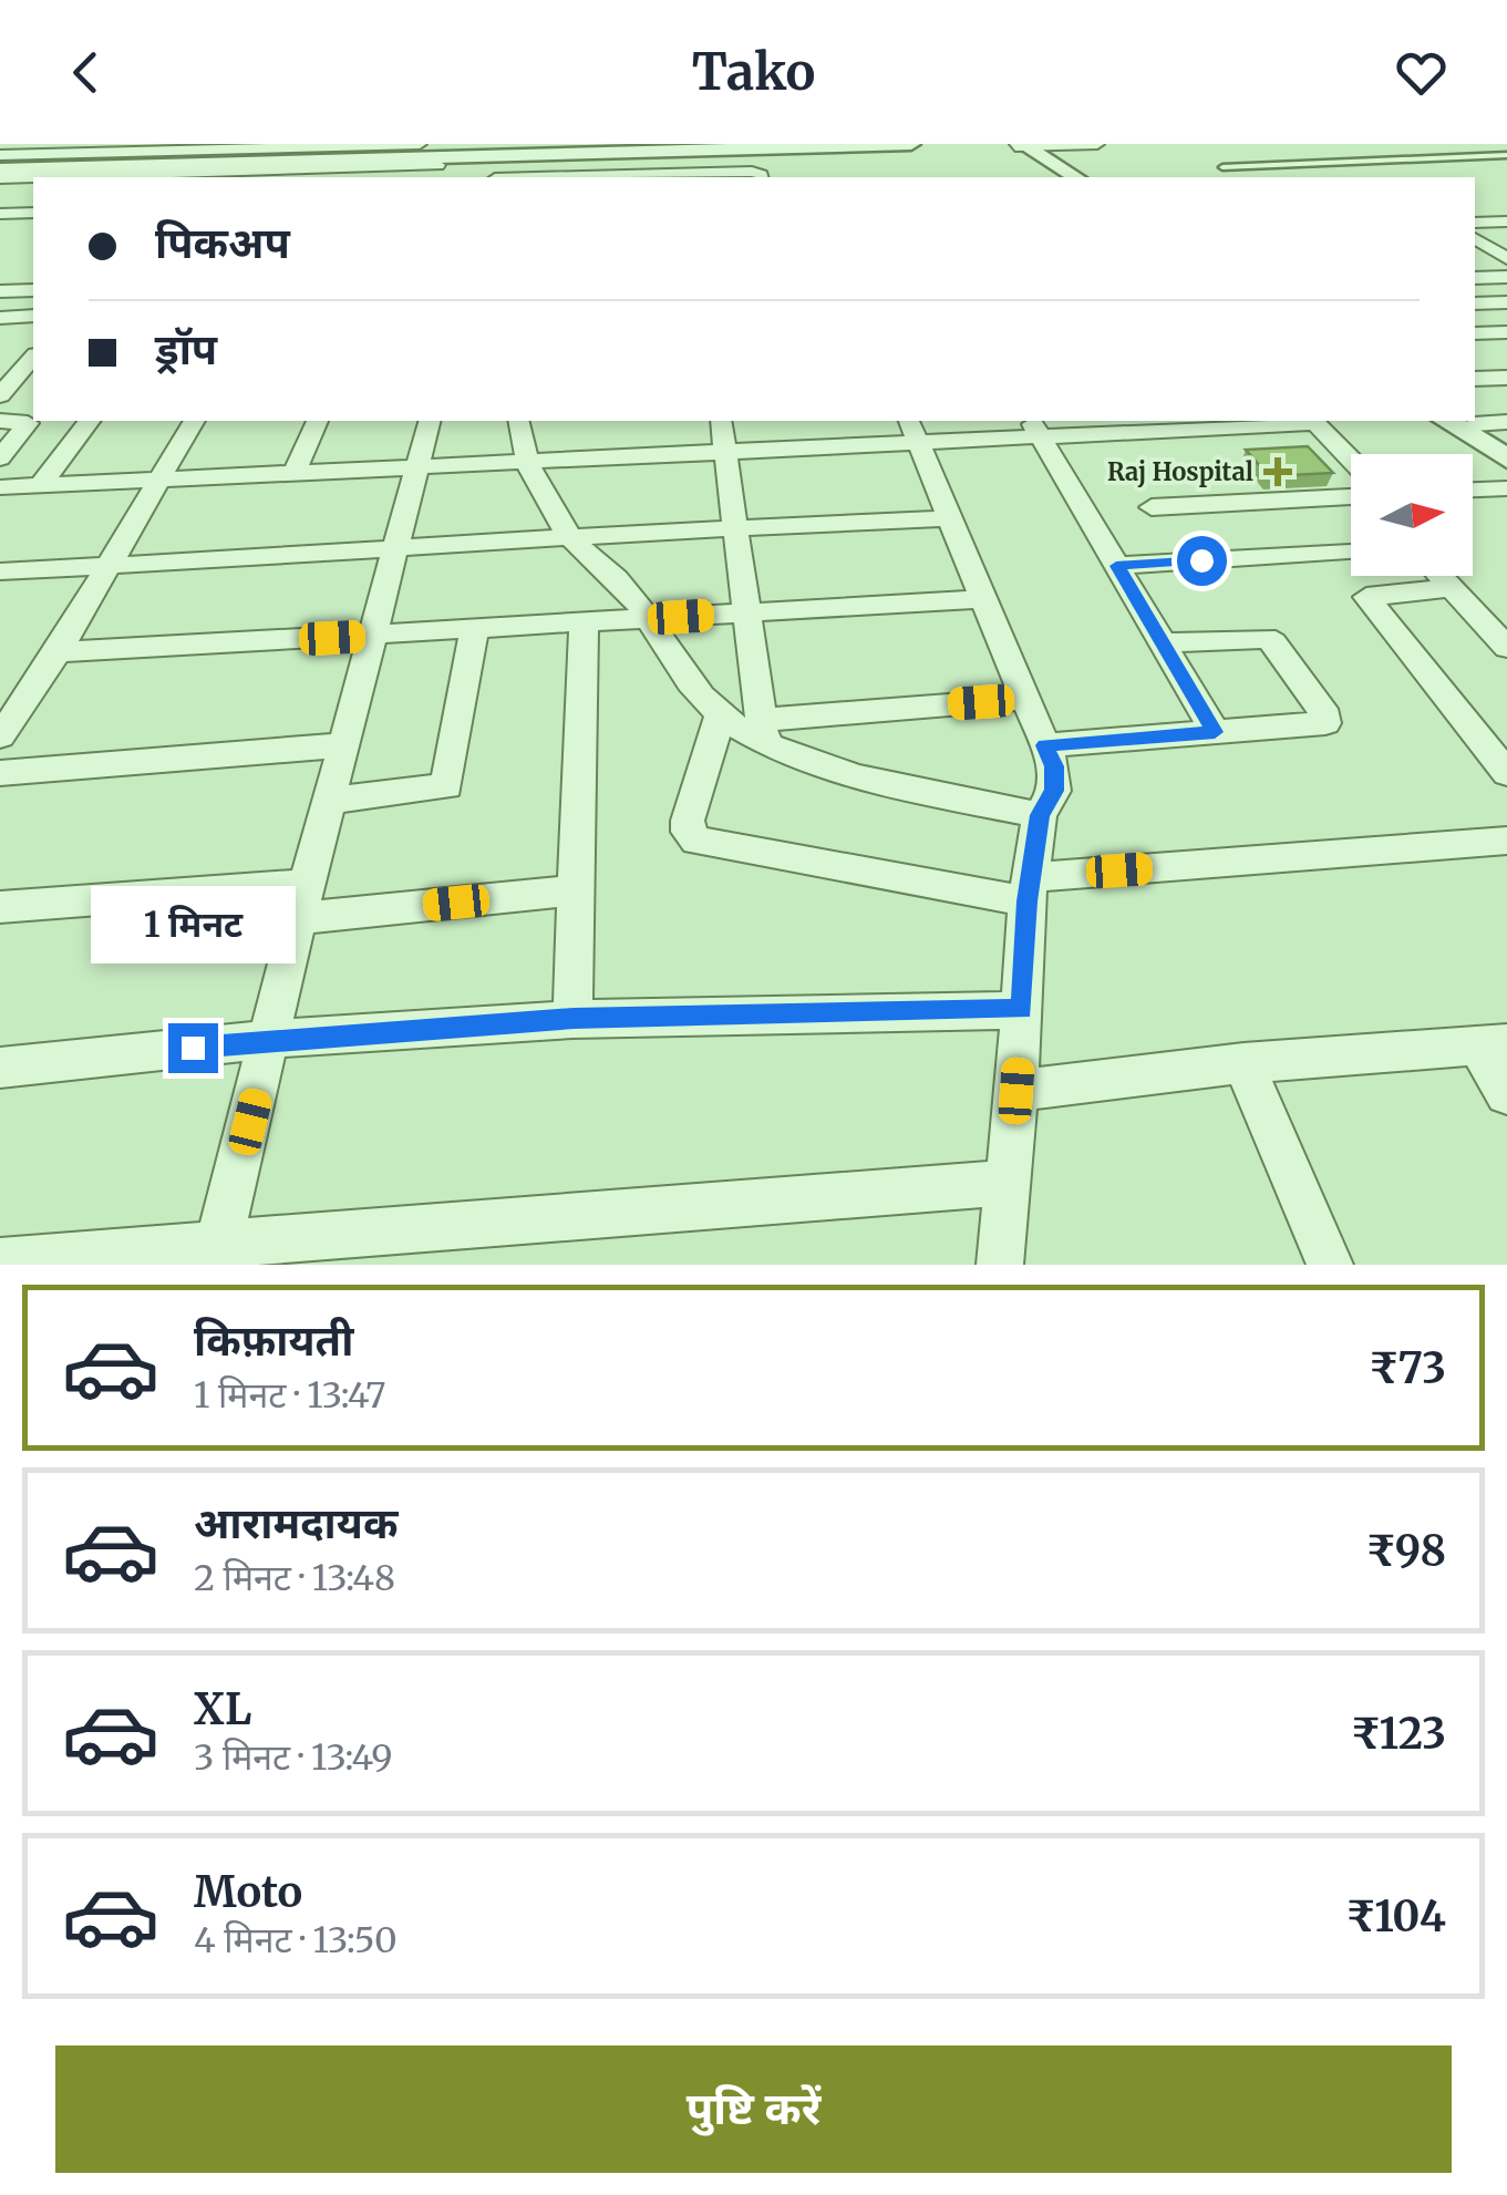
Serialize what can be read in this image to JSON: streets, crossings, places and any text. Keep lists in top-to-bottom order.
{
  "places": {
    "health": ["Raj Hospital"]
  },
  "north": "right",
  "page": {
    "header": "Tako",
    "banner": ["पिकअप", "ड्रॉप"],
    "bubble": "1 मिनट",
    "list": [
      {
        "name": "किफ़ायती",
        "note": "1 मिनट · 13:47",
        "value": "₹73"
      },
      {
        "name": "आरामदायक",
        "note": "2 मिनट · 13:48",
        "value": "₹98"
      },
      {
        "name": "XL",
        "note": "3 मिनट · 13:49",
        "value": "₹123"
      },
      {
        "name": "Moto",
        "note": "4 मिनट · 13:50",
        "value": "₹104"
      }
    ],
    "buttons": "पुष्टि करें"
  }
}
